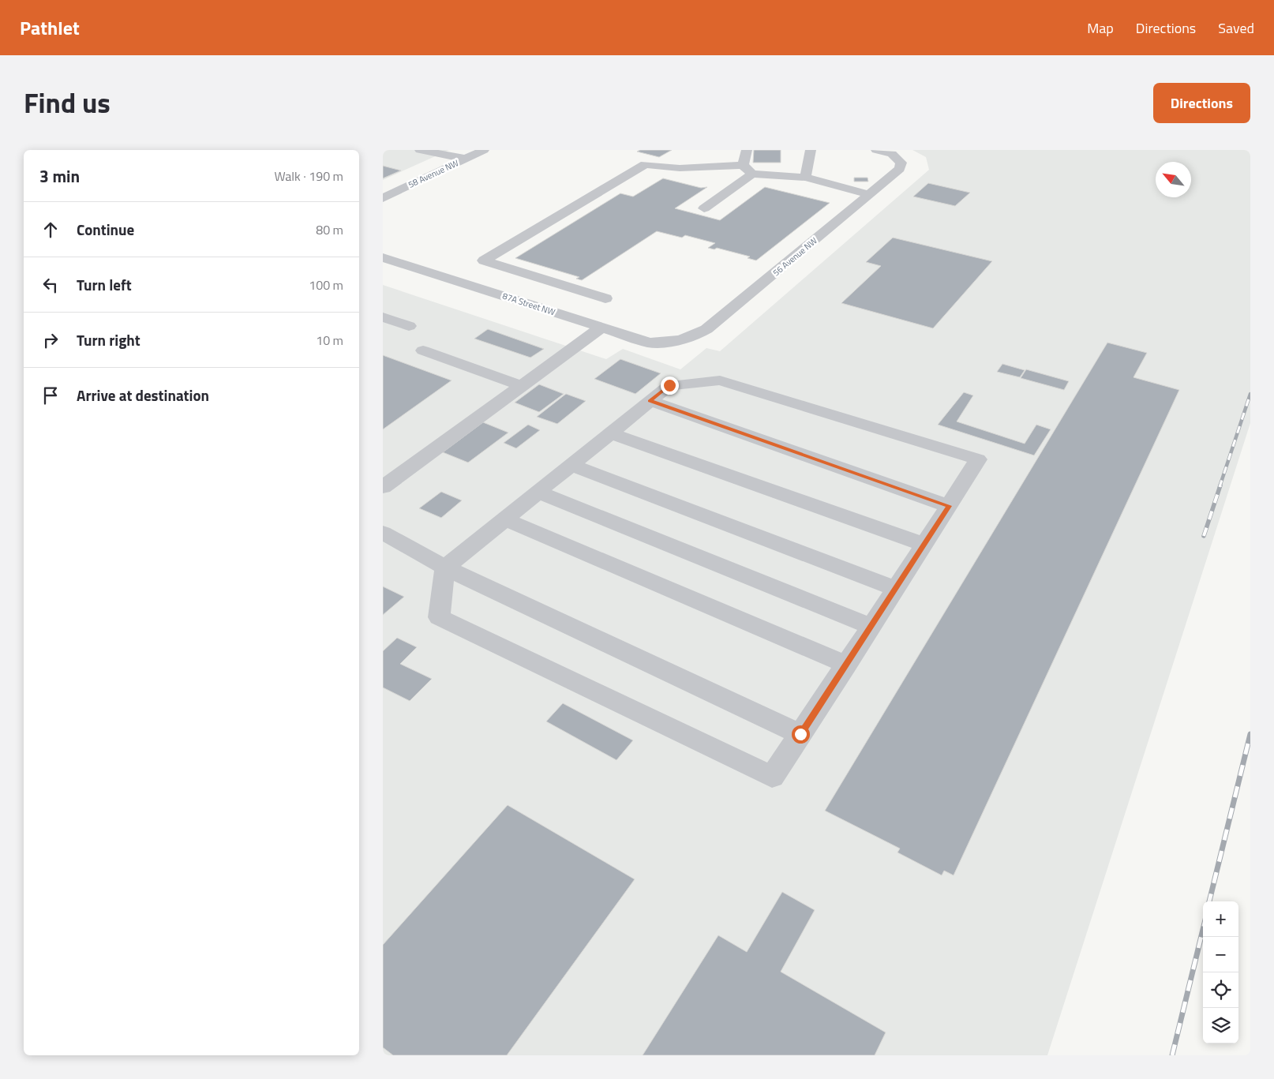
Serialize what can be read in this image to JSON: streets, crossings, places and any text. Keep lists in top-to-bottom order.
{
  "streets": {
    "street": ["58 Avenue NW", "56 Avenue NW", "87A Street NW"]
  },
  "crossings": [
    ["56 Avenue NW", "87A Street NW"]
  ],
  "north": "top left",
  "page": {
    "header": "Pathlet",
    "nav": ["Map", "Directions", "Saved"],
    "title": "Find us",
    "buttons": "Directions",
    "heading": ["3 min", "Walk · 190 m"],
    "list": [
      ["Continue", "80 m"],
      ["Turn left", "100 m"],
      ["Turn right", "10 m"],
      "Arrive at destination"
    ],
    "map_buttons": ["+", "−"]
  }
}
